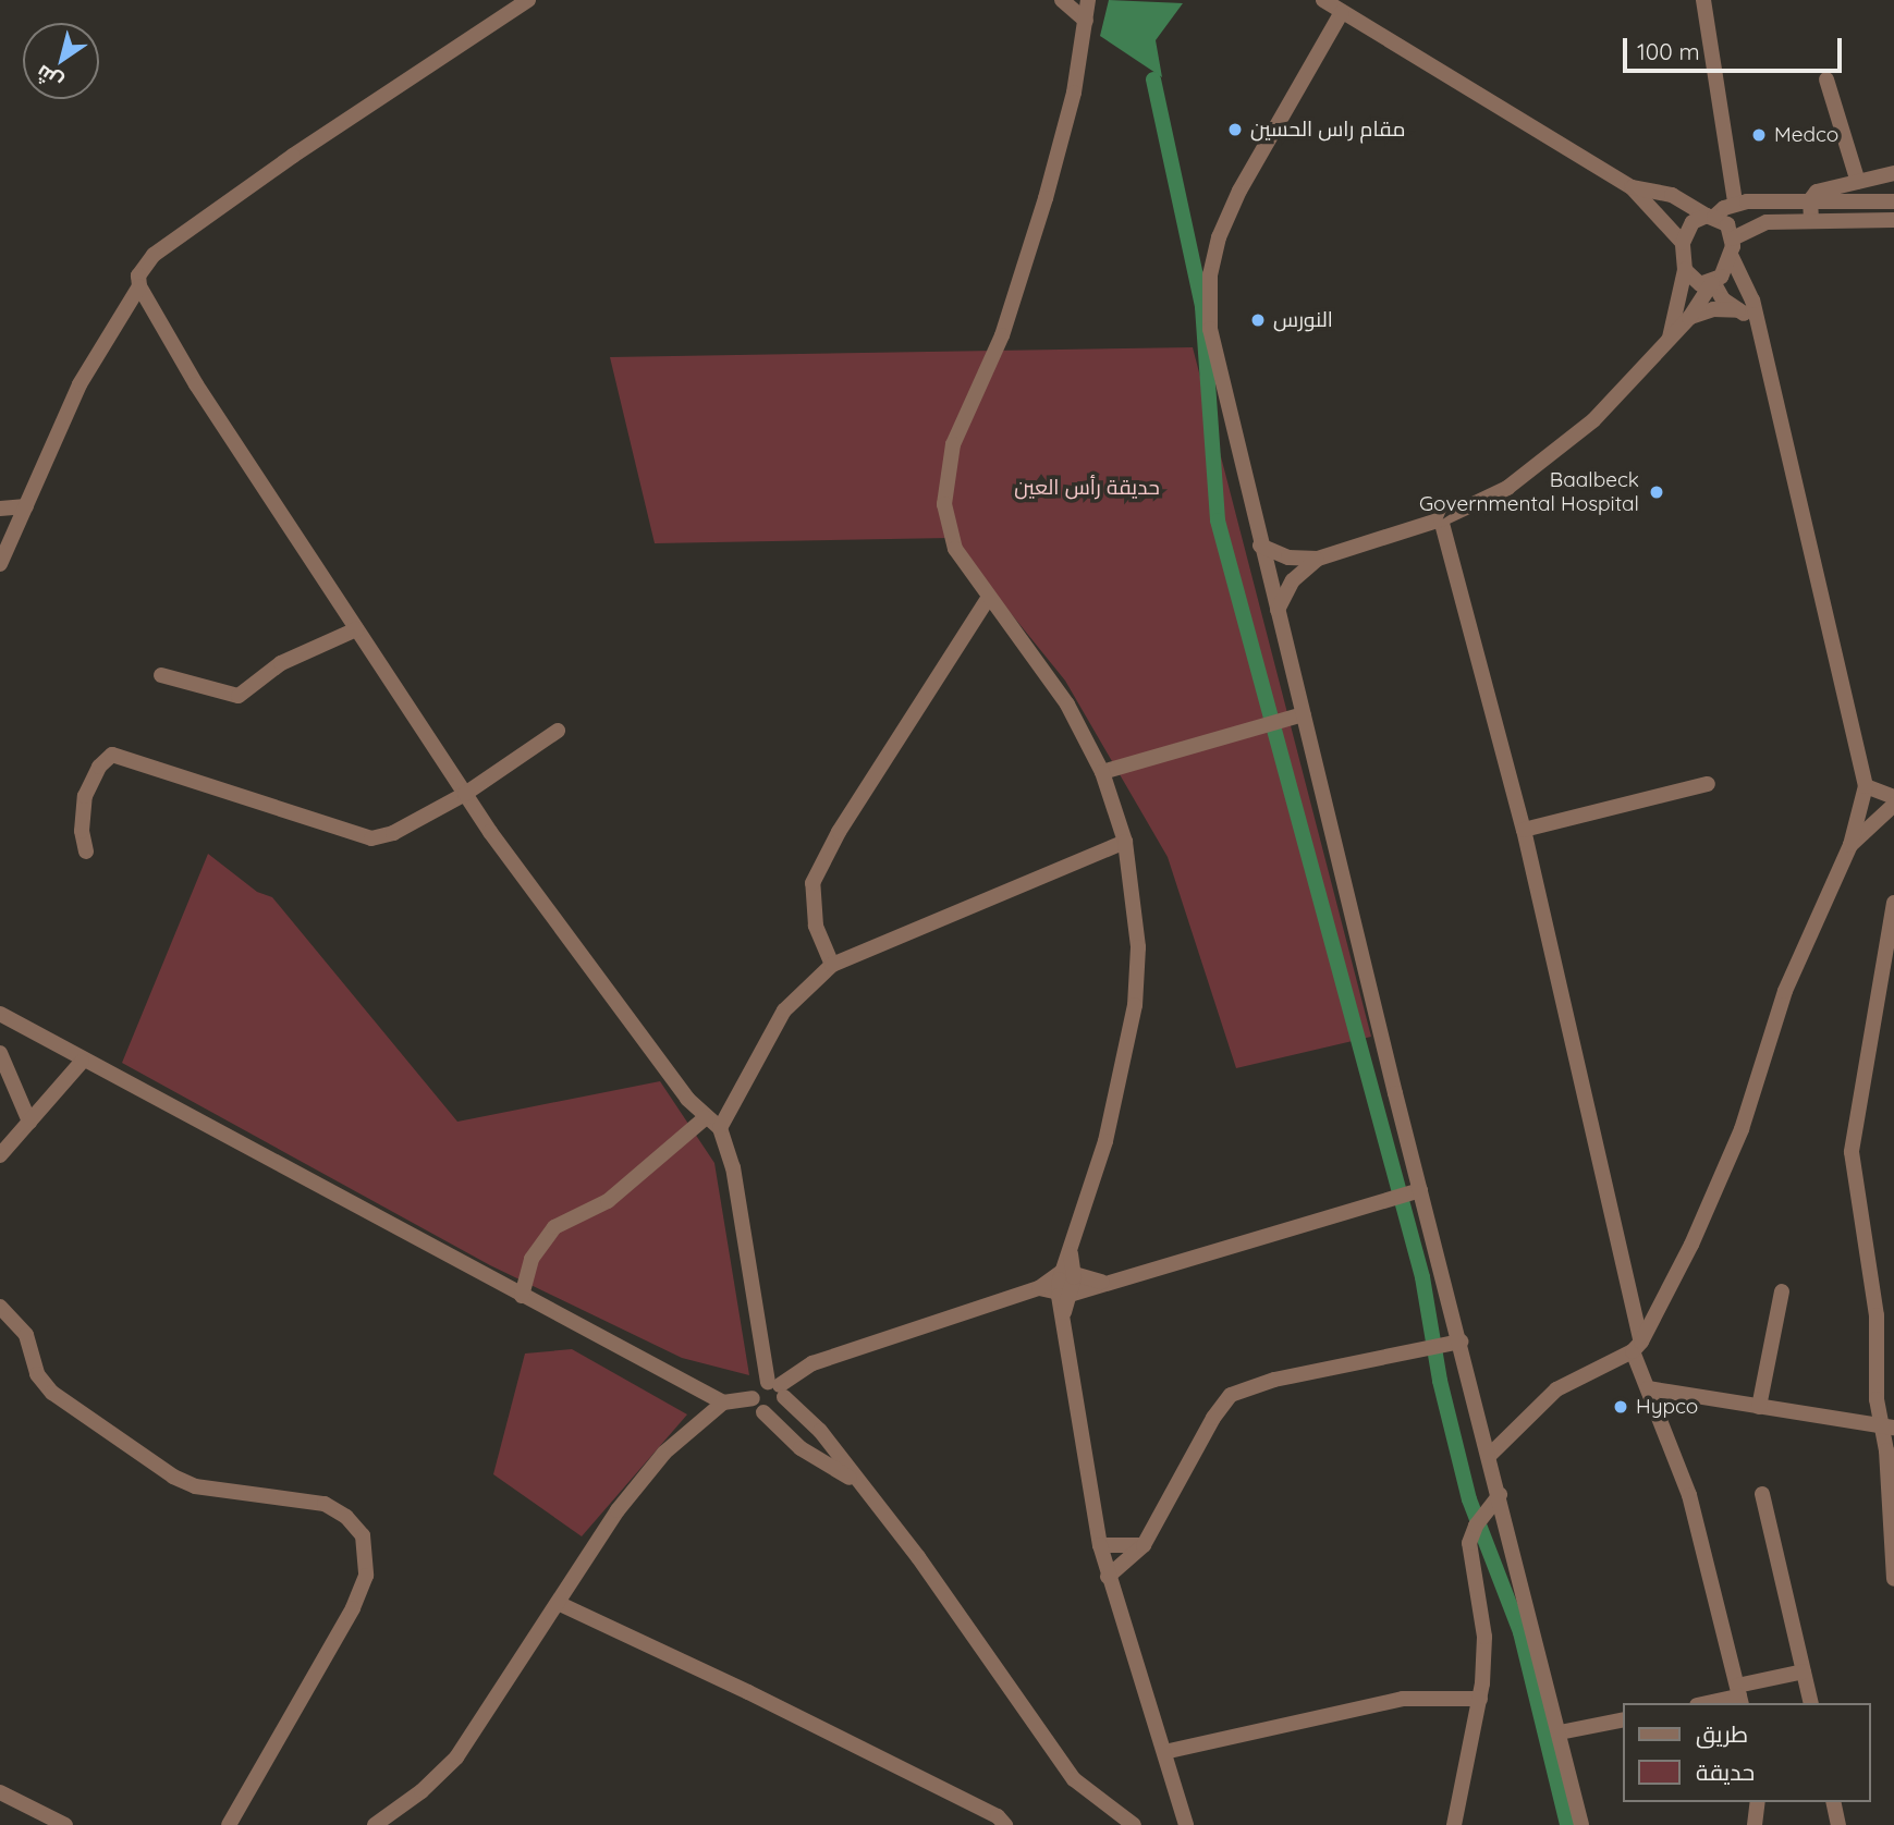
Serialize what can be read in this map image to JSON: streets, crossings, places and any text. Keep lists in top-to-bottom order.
{
  "parks": ["حديقة رأس العين"],
  "places": [
    "مقام راس الحسين",
    "Medco",
    "النورس",
    "Baalbeck Governmental Hospital",
    "Hypco"
  ],
  "legend": ["طريق", "حديقة"],
  "scale_bar": "100 m",
  "north": "bottom left"
}
